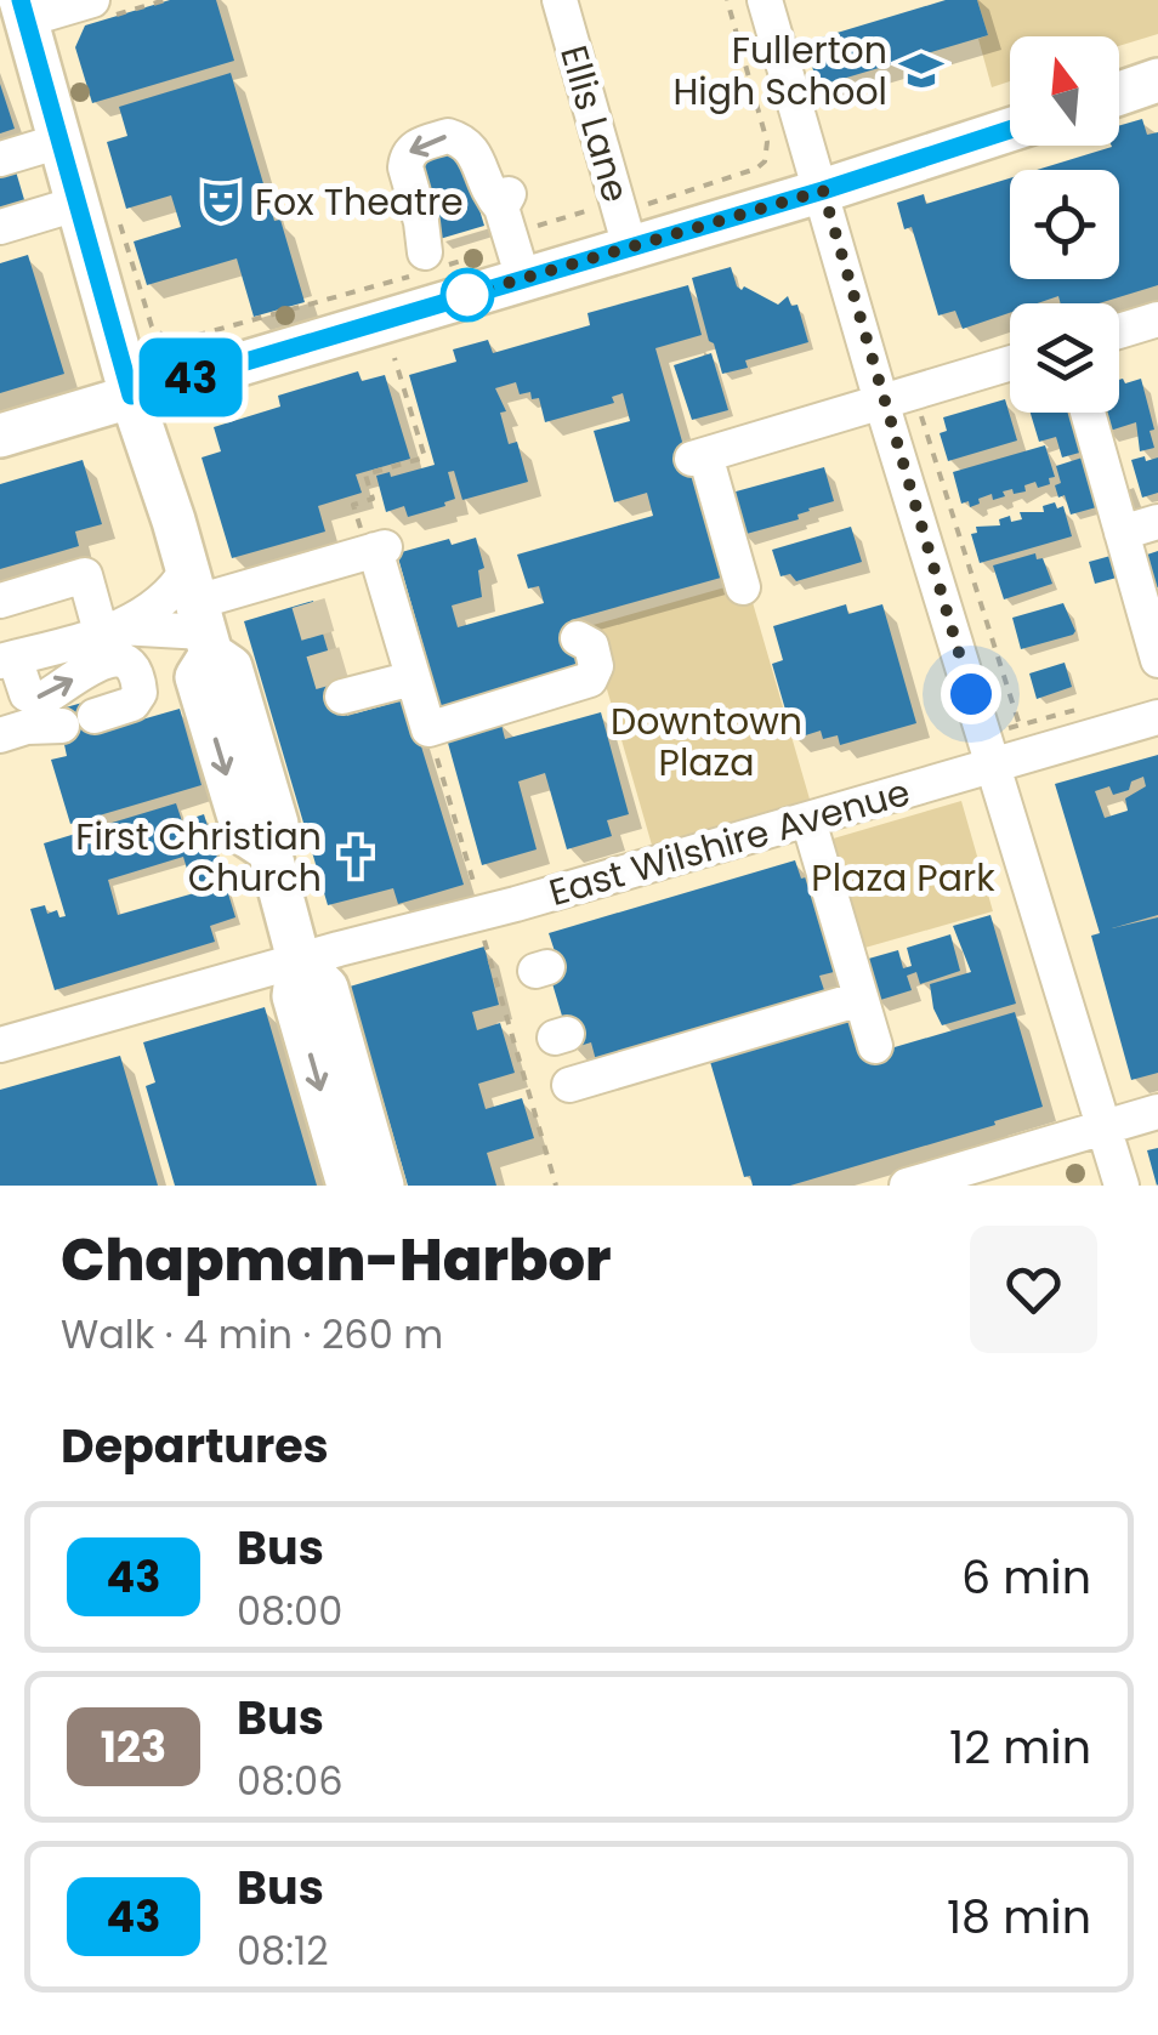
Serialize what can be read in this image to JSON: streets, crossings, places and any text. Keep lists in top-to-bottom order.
{
  "streets": {
    "street": ["Ellis Lane", "East Wilshire Avenue"]
  },
  "parks": ["Downtown Plaza", "Plaza Park"],
  "places": {
    "school or university": ["Fullerton High School"],
    "theatre": ["Fox Theatre"],
    "church": ["First Christian Church"]
  },
  "lines": ["bus line 43"],
  "north": "top",
  "page": {
    "on_map": "43",
    "heading": [
      ["Chapman-Harbor", "Walk · 4 min · 260 m"],
      "Departures"
    ],
    "list": [
      {
        "mark": "43",
        "name": "Bus",
        "note": "08:00",
        "value": "6 min"
      },
      {
        "mark": "123",
        "name": "Bus",
        "note": "08:06",
        "value": "12 min"
      },
      {
        "mark": "43",
        "name": "Bus",
        "note": "08:12",
        "value": "18 min"
      }
    ]
  }
}
